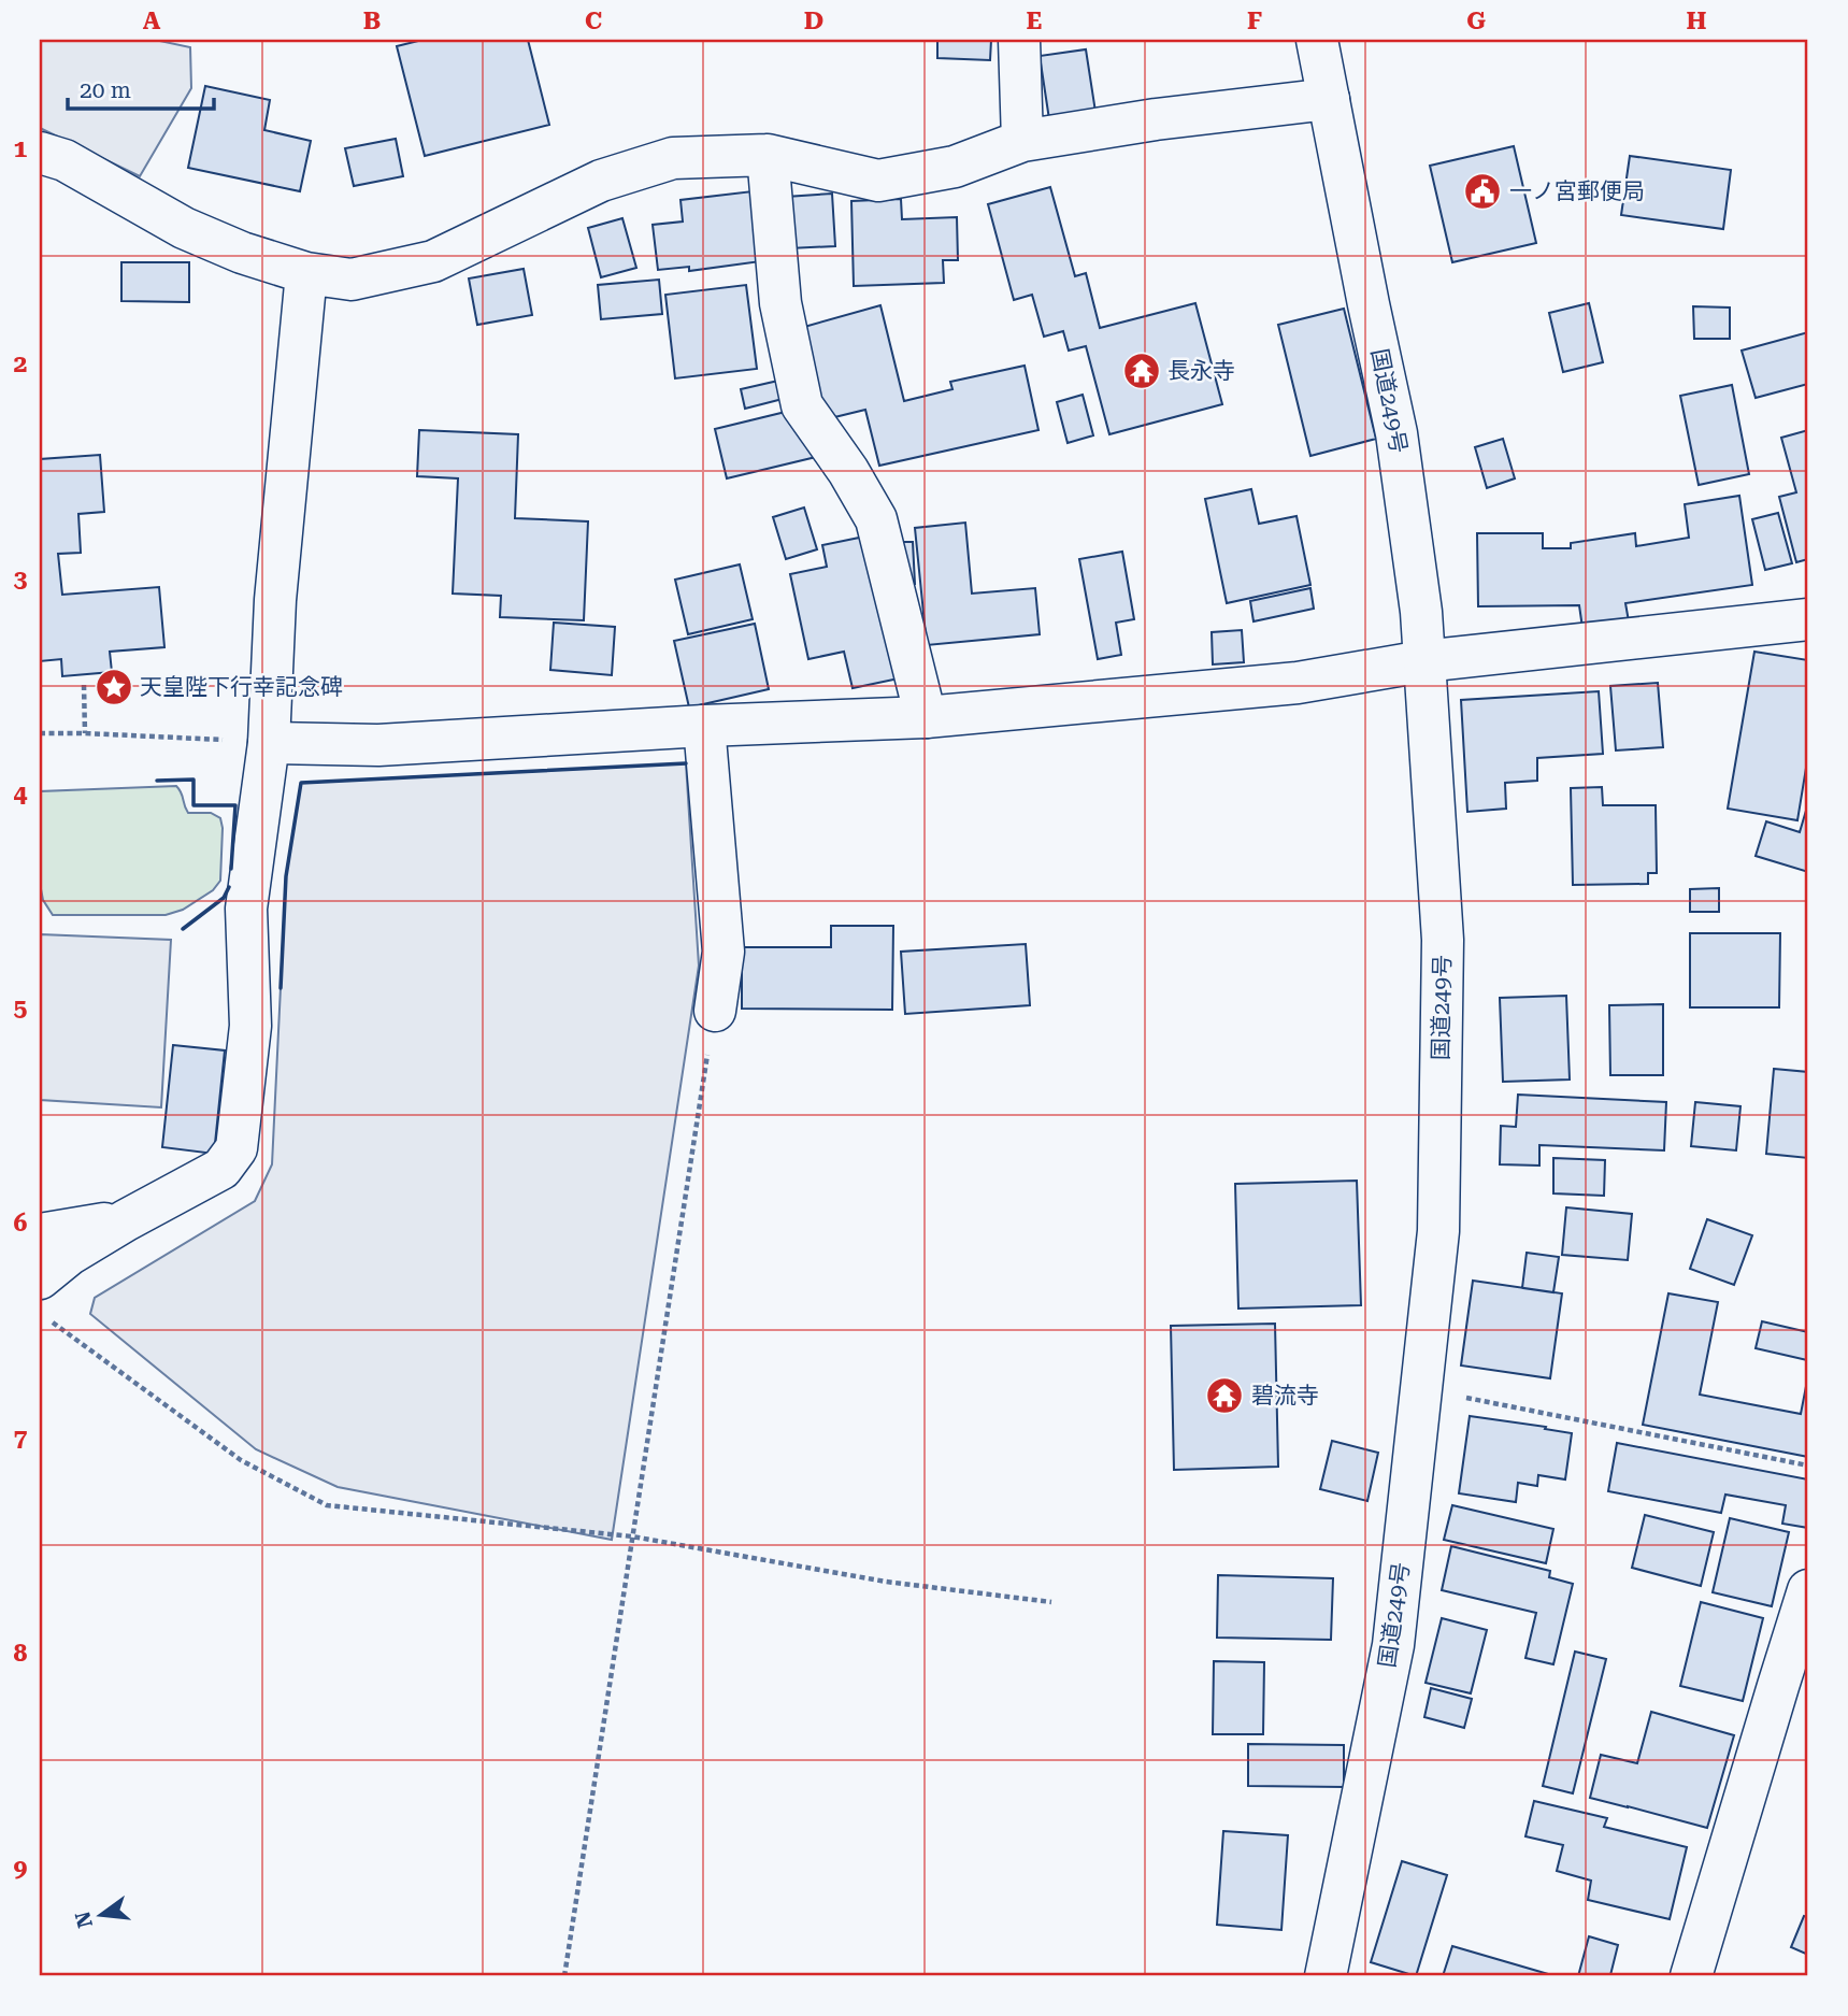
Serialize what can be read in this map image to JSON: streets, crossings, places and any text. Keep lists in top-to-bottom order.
{
  "streets": {
    "main road": ["国道249号"]
  },
  "places": {
    "public building": ["一ノ宮郵便局"],
    "temple": ["長永寺", "碧流寺"],
    "place": ["天皇陛下行幸記念碑"]
  },
  "scale_bar": "20 m",
  "north": "left",
  "grid": {
    "columns": [
      "A",
      "B",
      "C",
      "D",
      "E",
      "F",
      "G",
      "H"
    ],
    "rows": [
      "1",
      "2",
      "3",
      "4",
      "5",
      "6",
      "7",
      "8",
      "9"
    ]
  }
}
